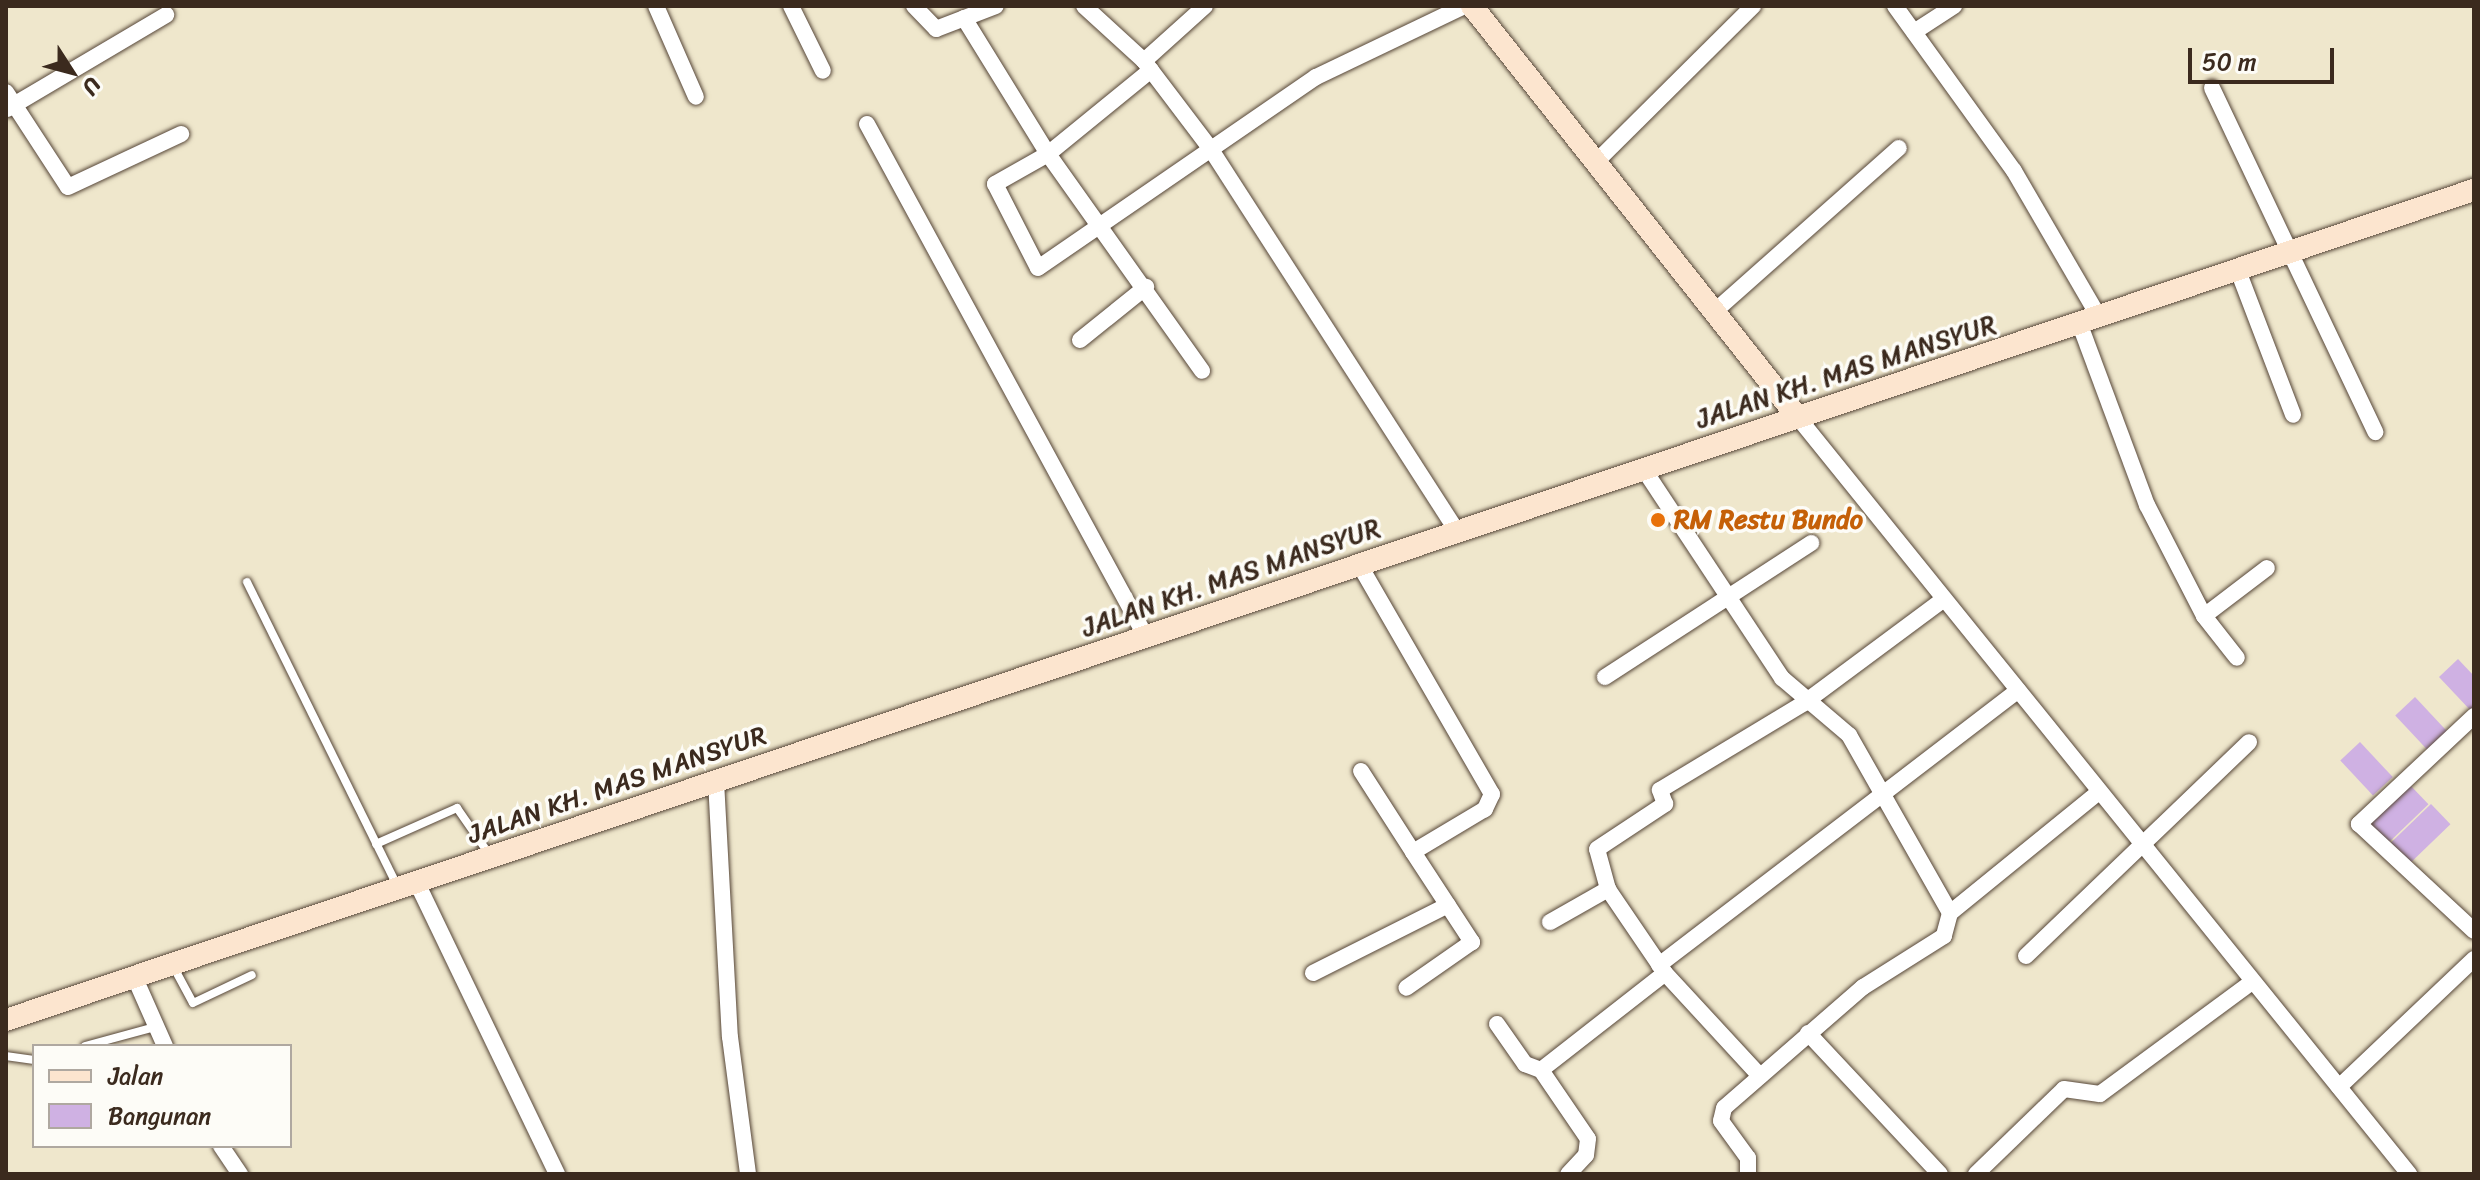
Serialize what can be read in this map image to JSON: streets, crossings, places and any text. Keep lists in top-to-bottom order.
{
  "streets": {
    "street": ["JALAN KH. MAS MANSYUR"]
  },
  "places": ["RM Restu Bundo"],
  "legend": ["Jalan", "Bangunan"],
  "scale_bar": "50 m",
  "north": "bottom right"
}
